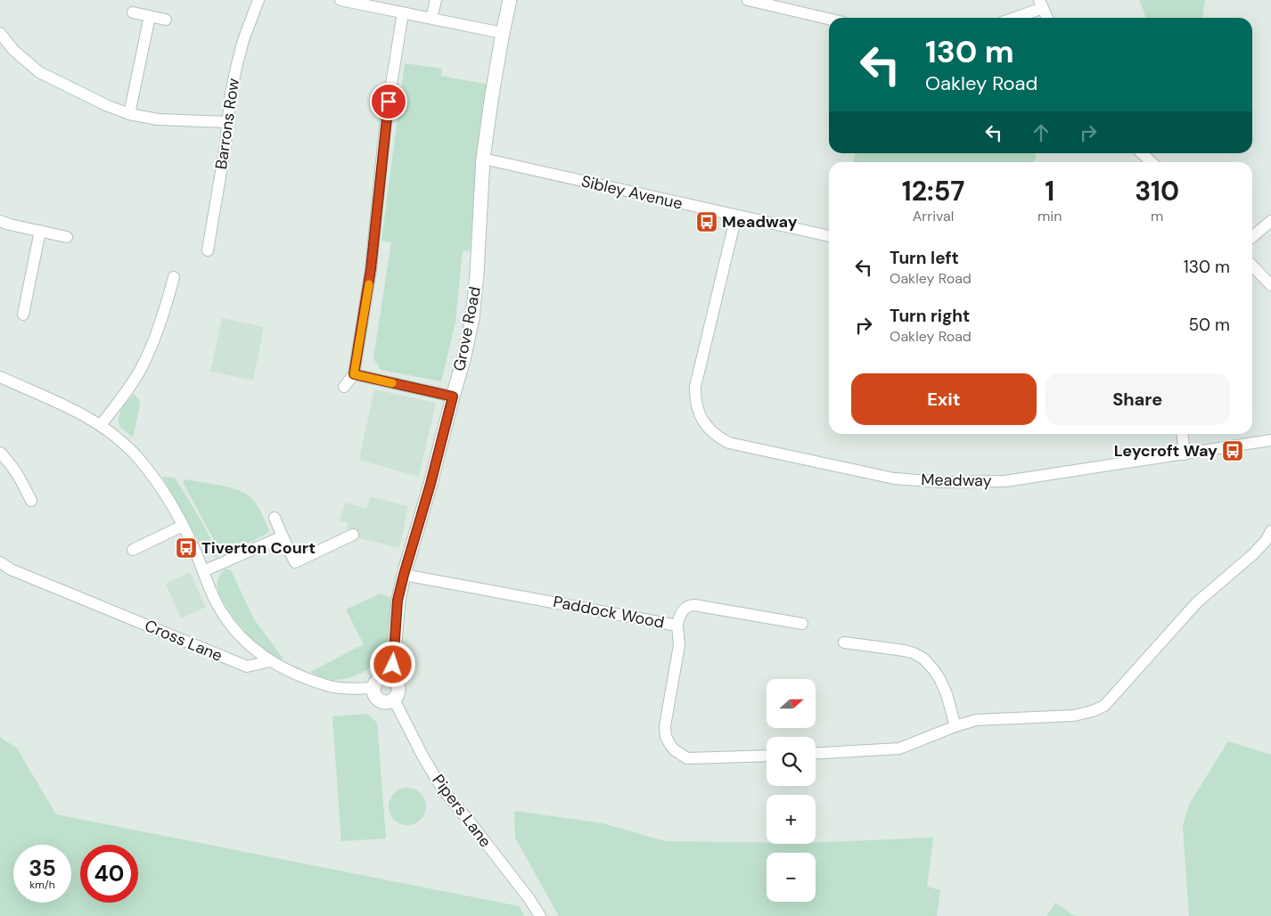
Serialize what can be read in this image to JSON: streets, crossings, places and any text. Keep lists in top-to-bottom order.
{
  "streets": {
    "street": [
      "Barrons Row",
      "Sibley Avenue",
      "Grove Road",
      "Meadway",
      "Paddock Wood",
      "Cross Lane",
      "Pipers Lane"
    ]
  },
  "crossings": [
    ["Sibley Avenue", "Grove Road"],
    ["Sibley Avenue", "Meadway"],
    ["Grove Road", "Paddock Wood"],
    ["Grove Road", "Pipers Lane"]
  ],
  "places": {
    "bus stop": ["Meadway", "Leycroft Way", "Tiverton Court"]
  },
  "north": "right",
  "page": {
    "turn": ["130 m", "Oakley Road"],
    "eta": [
      "12:57",
      "Arrival",
      "1",
      "min",
      "310",
      "m"
    ],
    "list": [
      {
        "name": "Turn left",
        "note": "Oakley Road",
        "value": "130 m"
      },
      {
        "name": "Turn right",
        "note": "Oakley Road",
        "value": "50 m"
      }
    ],
    "buttons": ["Exit", "Share"],
    "map_buttons": ["+", "−"],
    "speed": "35 km/h",
    "limit": "40"
  }
}
